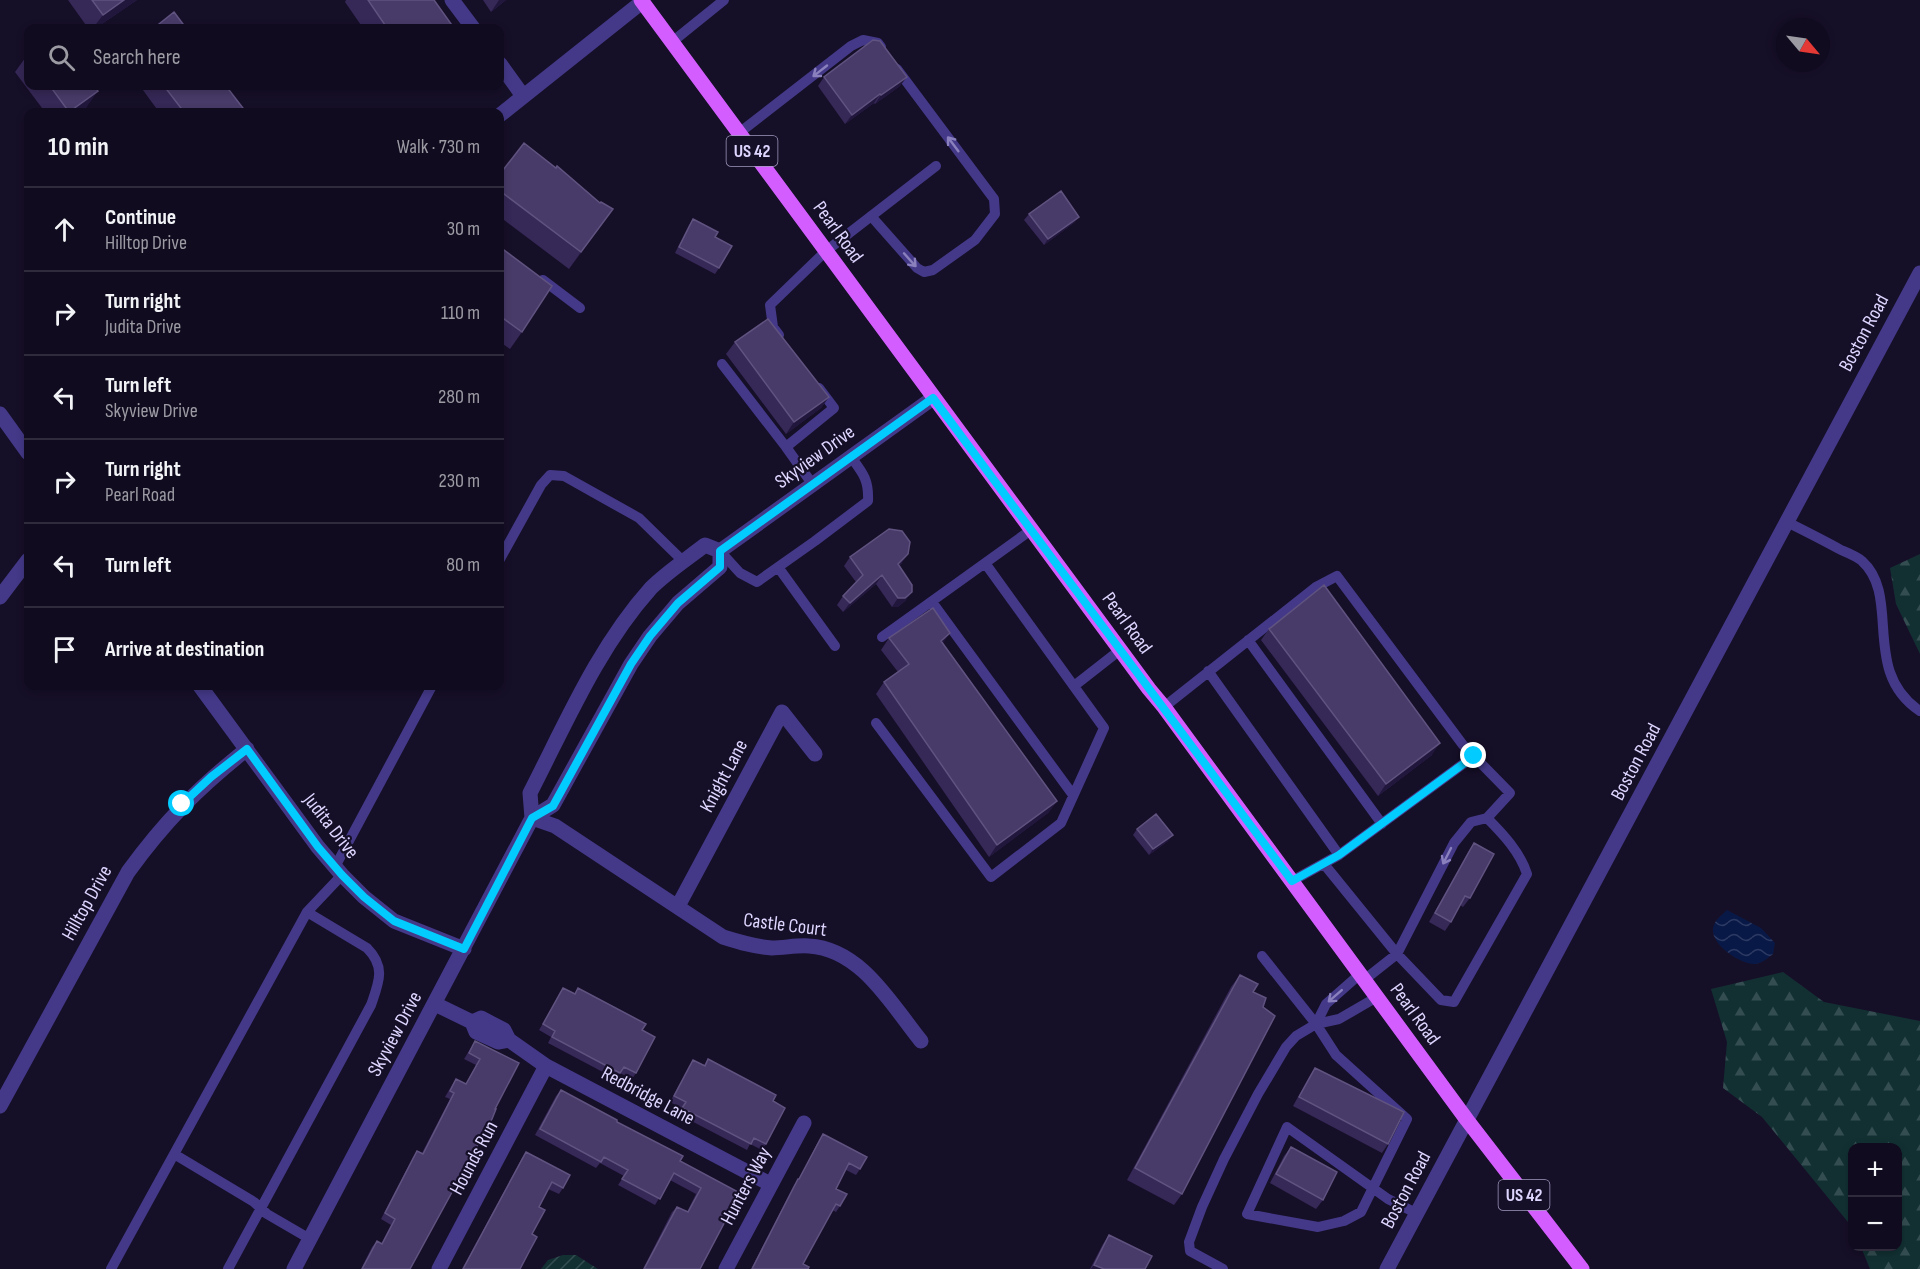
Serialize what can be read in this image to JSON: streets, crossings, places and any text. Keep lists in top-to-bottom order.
{
  "streets": {
    "main road": ["US 42", "Pearl Road"],
    "street": [
      "Boston Road",
      "Skyview Drive",
      "Knight Lane",
      "Judita Drive",
      "Hilltop Drive",
      "Castle Court",
      "Redbridge Lane",
      "Hounds Run",
      "Hunters Way"
    ]
  },
  "crossings": [
    ["Pearl Road", "Boston Road"],
    ["Pearl Road", "Skyview Drive"],
    ["Skyview Drive", "Judita Drive"],
    ["Skyview Drive", "Castle Court"],
    ["Skyview Drive", "Redbridge Lane"],
    ["Knight Lane", "Castle Court"],
    ["Judita Drive", "Hilltop Drive"],
    ["Redbridge Lane", "Hounds Run"],
    ["Redbridge Lane", "Hunters Way"]
  ],
  "north": "bottom right",
  "page": {
    "search": "Search here",
    "heading": ["10 min", "Walk · 730 m"],
    "list": [
      ["Continue", "Hilltop Drive", "30 m"],
      ["Turn right", "Judita Drive", "110 m"],
      ["Turn left", "Skyview Drive", "280 m"],
      ["Turn right", "Pearl Road", "230 m"],
      ["Turn left", "80 m"],
      "Arrive at destination"
    ],
    "map_buttons": ["+", "−"]
  }
}
